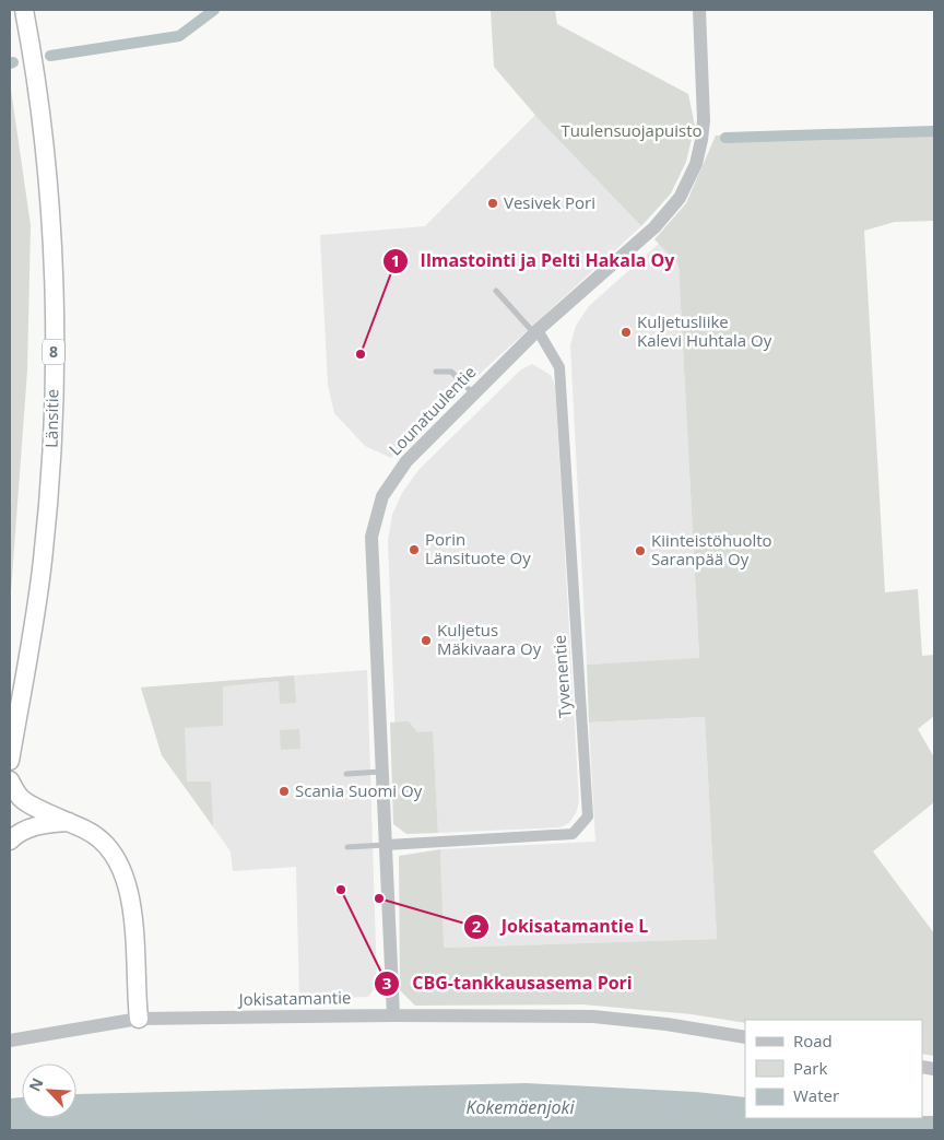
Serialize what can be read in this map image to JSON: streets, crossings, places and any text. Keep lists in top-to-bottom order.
{
  "streets": {
    "highway": ["8", "Länsitie"],
    "street": ["Lounatuulentie", "Tyvenentie", "Jokisatamantie"]
  },
  "crossings": [
    ["Lounatuulentie", "Tyvenentie"],
    ["Lounatuulentie", "Jokisatamantie"]
  ],
  "water": ["Kokemäenjoki"],
  "parks": ["Tuulensuojapuisto"],
  "places": [
    "Vesivek Pori",
    "Kuljetusliike Kalevi Huhtala Oy",
    "Ilmastointi ja Pelti Hakala Oy",
    "Porin Länsituote Oy",
    "Kiinteistöhuolto Saranpää Oy",
    "Kuljetus Mäkivaara Oy",
    "Scania Suomi Oy",
    "CBG-tankkausasema Pori",
    "Jokisatamantie L"
  ],
  "legend": ["Road", "Park", "Water"],
  "north": "top left"
}
